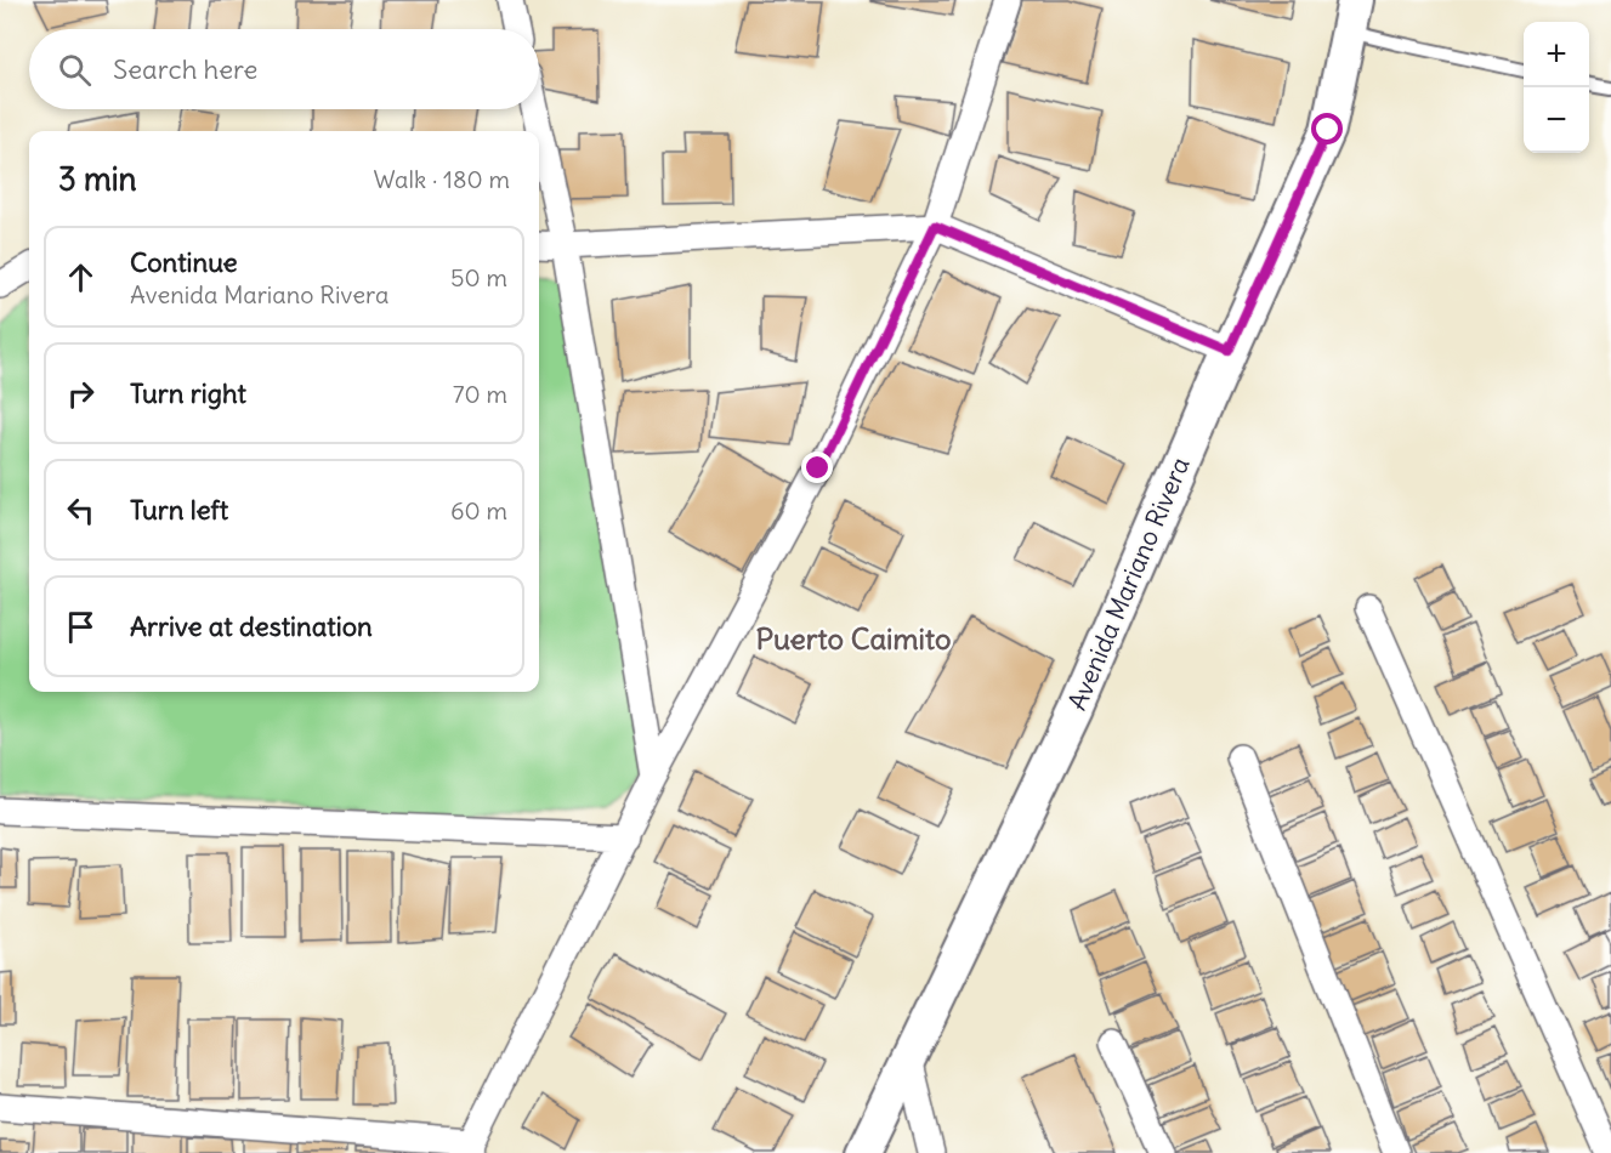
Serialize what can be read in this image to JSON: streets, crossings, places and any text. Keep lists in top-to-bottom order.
{
  "streets": {
    "main road": ["Avenida Mariano Rivera"]
  },
  "districts": ["Puerto Caimito"],
  "page": {
    "map_buttons": ["+", "−"],
    "search": "Search here",
    "heading": ["3 min", "Walk · 180 m"],
    "list": [
      ["Continue", "Avenida Mariano Rivera", "50 m"],
      ["Turn right", "70 m"],
      ["Turn left", "60 m"],
      "Arrive at destination"
    ]
  }
}
